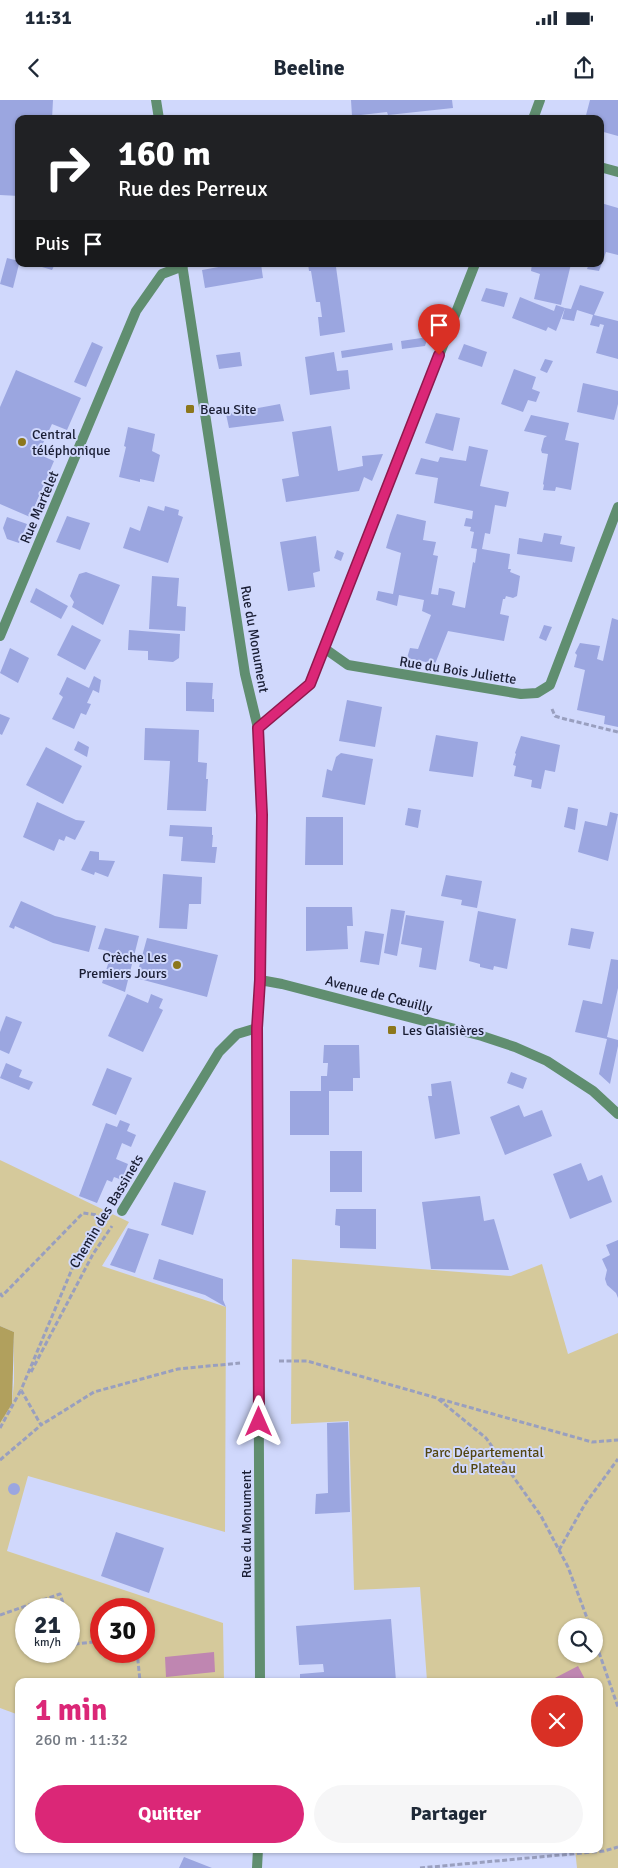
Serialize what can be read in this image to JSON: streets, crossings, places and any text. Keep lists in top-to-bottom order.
{
  "streets": {
    "street": [
      "Rue Martelet",
      "Rue du Monument",
      "Rue du Bois Juliette",
      "Avenue de Cœuilly",
      "Chemin des Bassinets"
    ]
  },
  "crossings": [
    ["Rue du Monument", "Avenue de Cœuilly"],
    ["Rue du Monument", "Chemin des Bassinets"]
  ],
  "parks": ["Parc Départemental du Plateau"],
  "places": {
    "transit": ["Beau Site", "Les Glaisières"],
    "other": ["Central téléphonique", "Crèche Les Premiers Jours"]
  },
  "page": {
    "status": "11:31",
    "header": "Beeline",
    "turn": ["160 m", "Rue des Perreux"],
    "then": "Puis",
    "speed": "21 km/h",
    "limit": "30",
    "heading": ["1 min", "260 m · 11:32"],
    "buttons": ["Quitter", "Partager"]
  }
}
